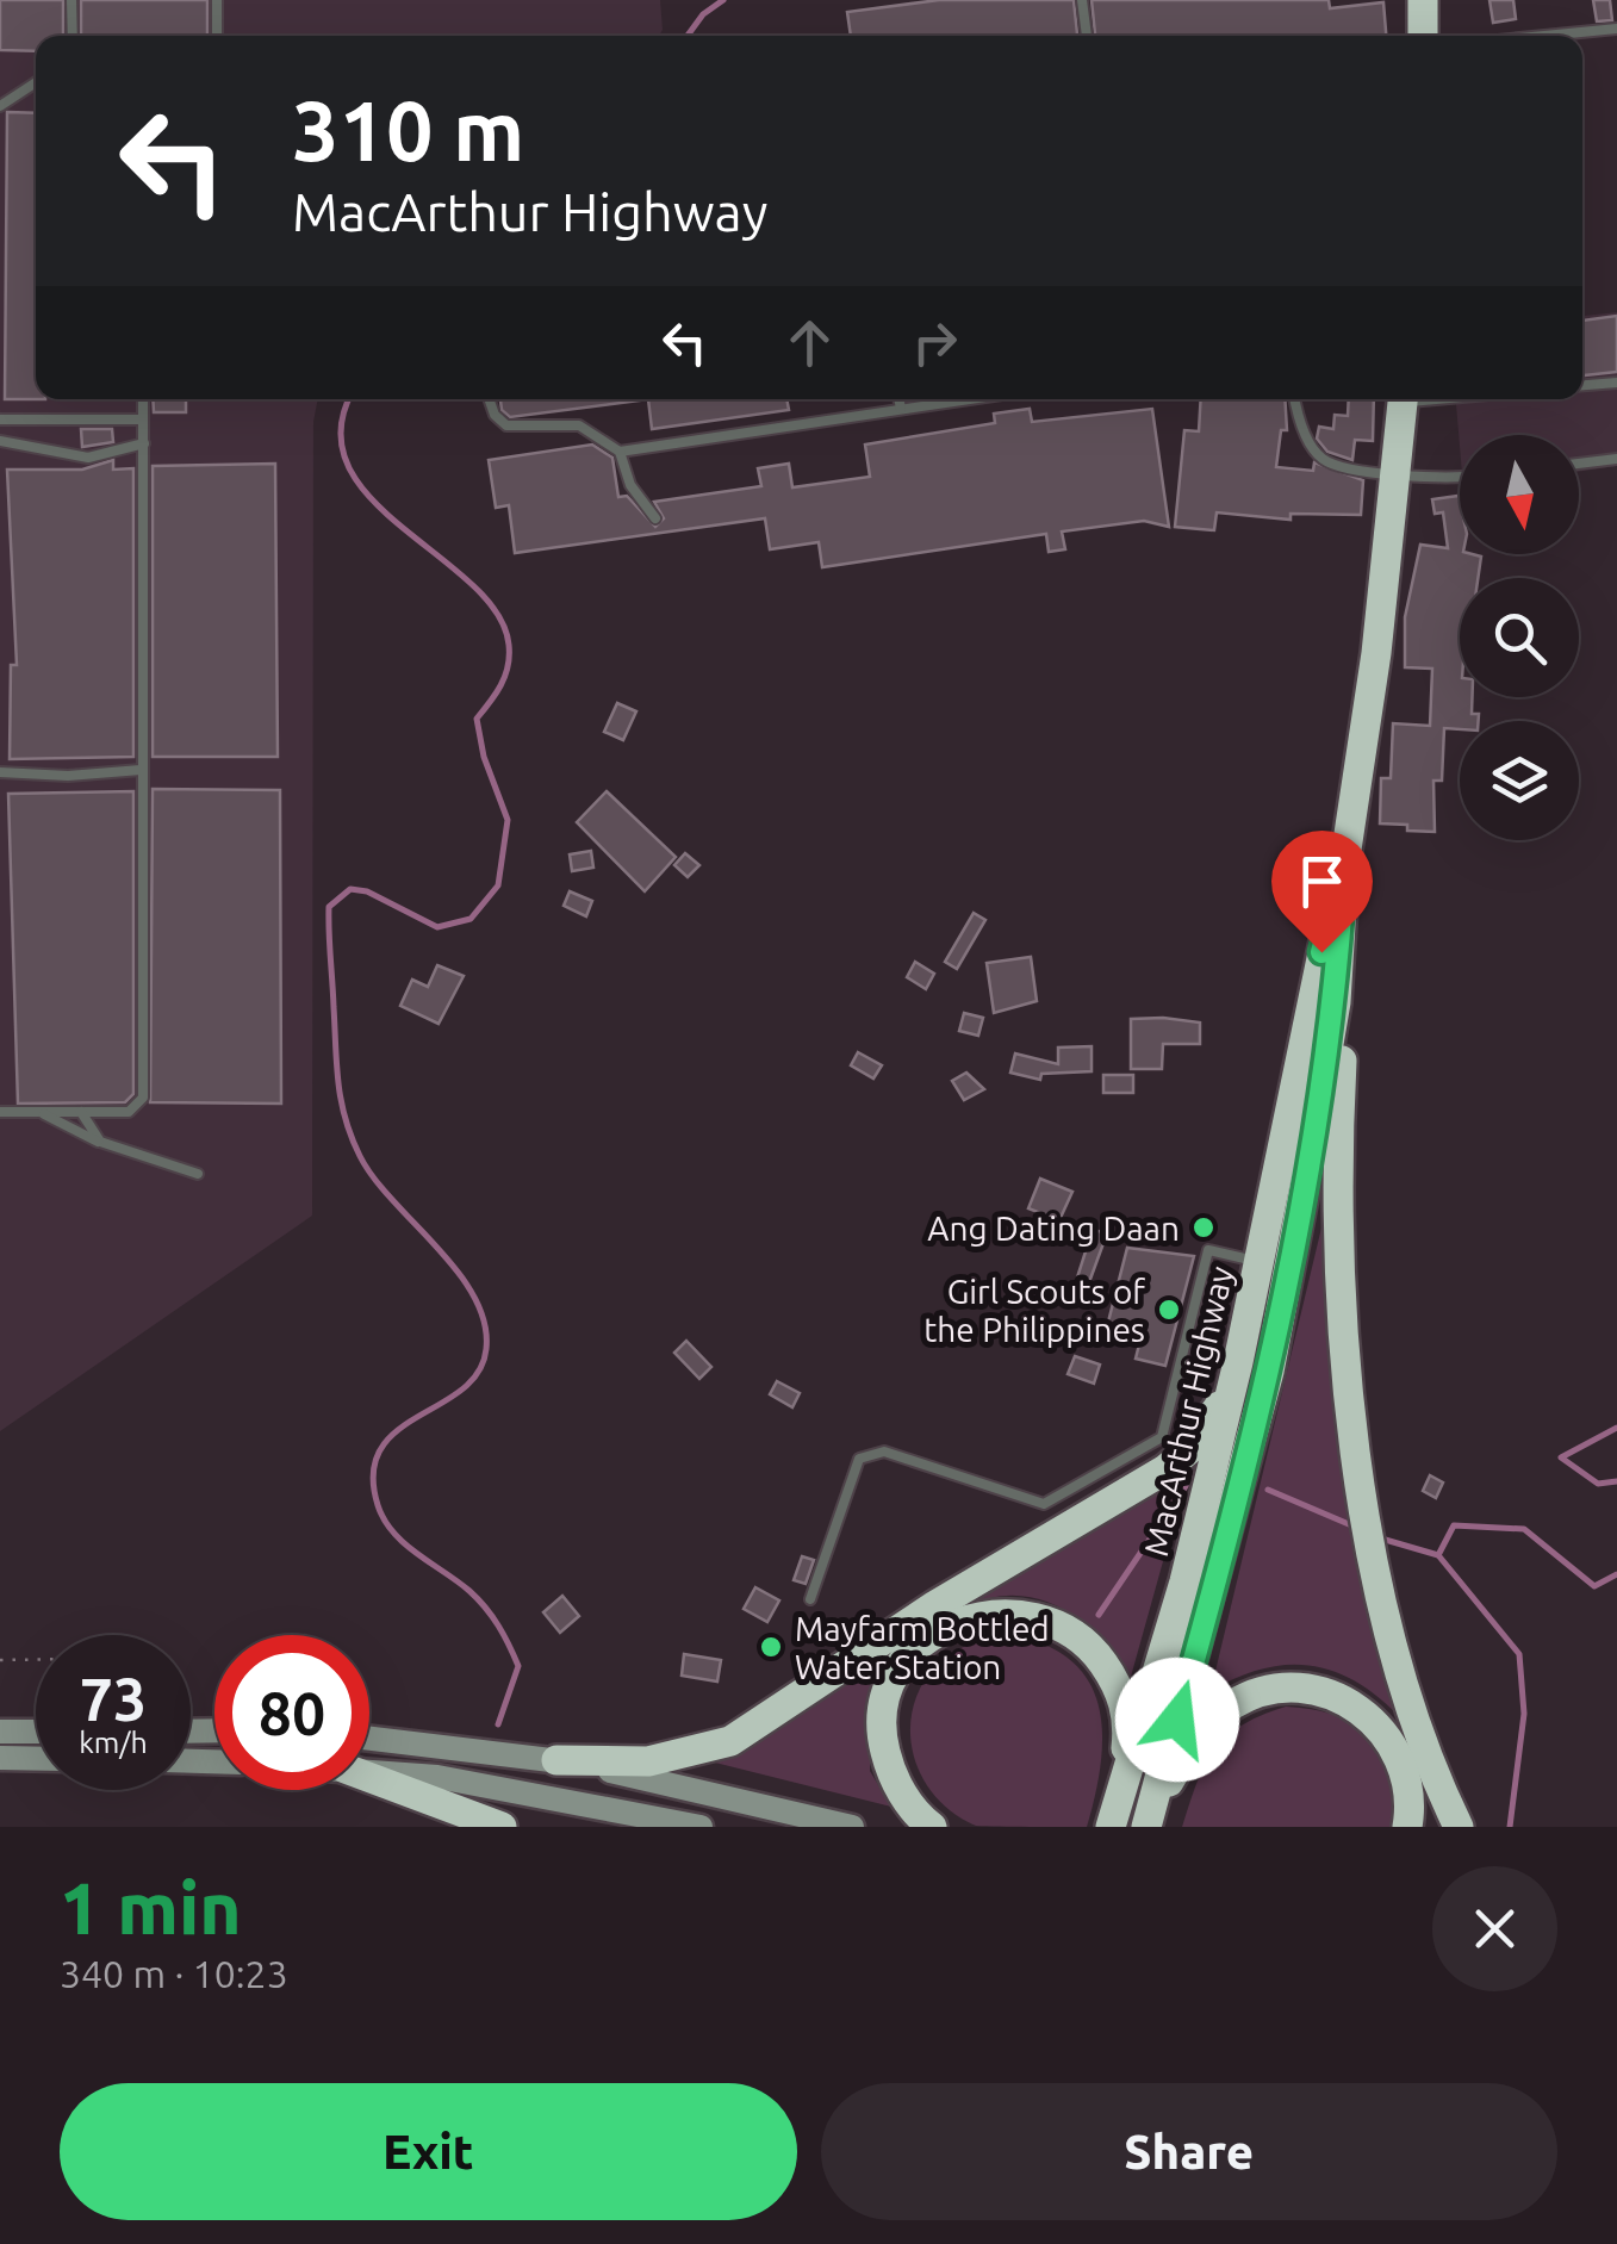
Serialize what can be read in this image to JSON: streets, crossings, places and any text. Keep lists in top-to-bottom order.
{
  "streets": {
    "highway": ["MacArthur Highway"]
  },
  "places": ["Ang Dating Daan", "Girl Scouts of the Philippines", "Mayfarm Bottled Water Station"],
  "north": "bottom",
  "page": {
    "turn": ["310 m", "MacArthur Highway"],
    "speed": "73 km/h",
    "limit": "80",
    "heading": ["1 min", "340 m · 10:23"],
    "buttons": ["Exit", "Share"]
  }
}
